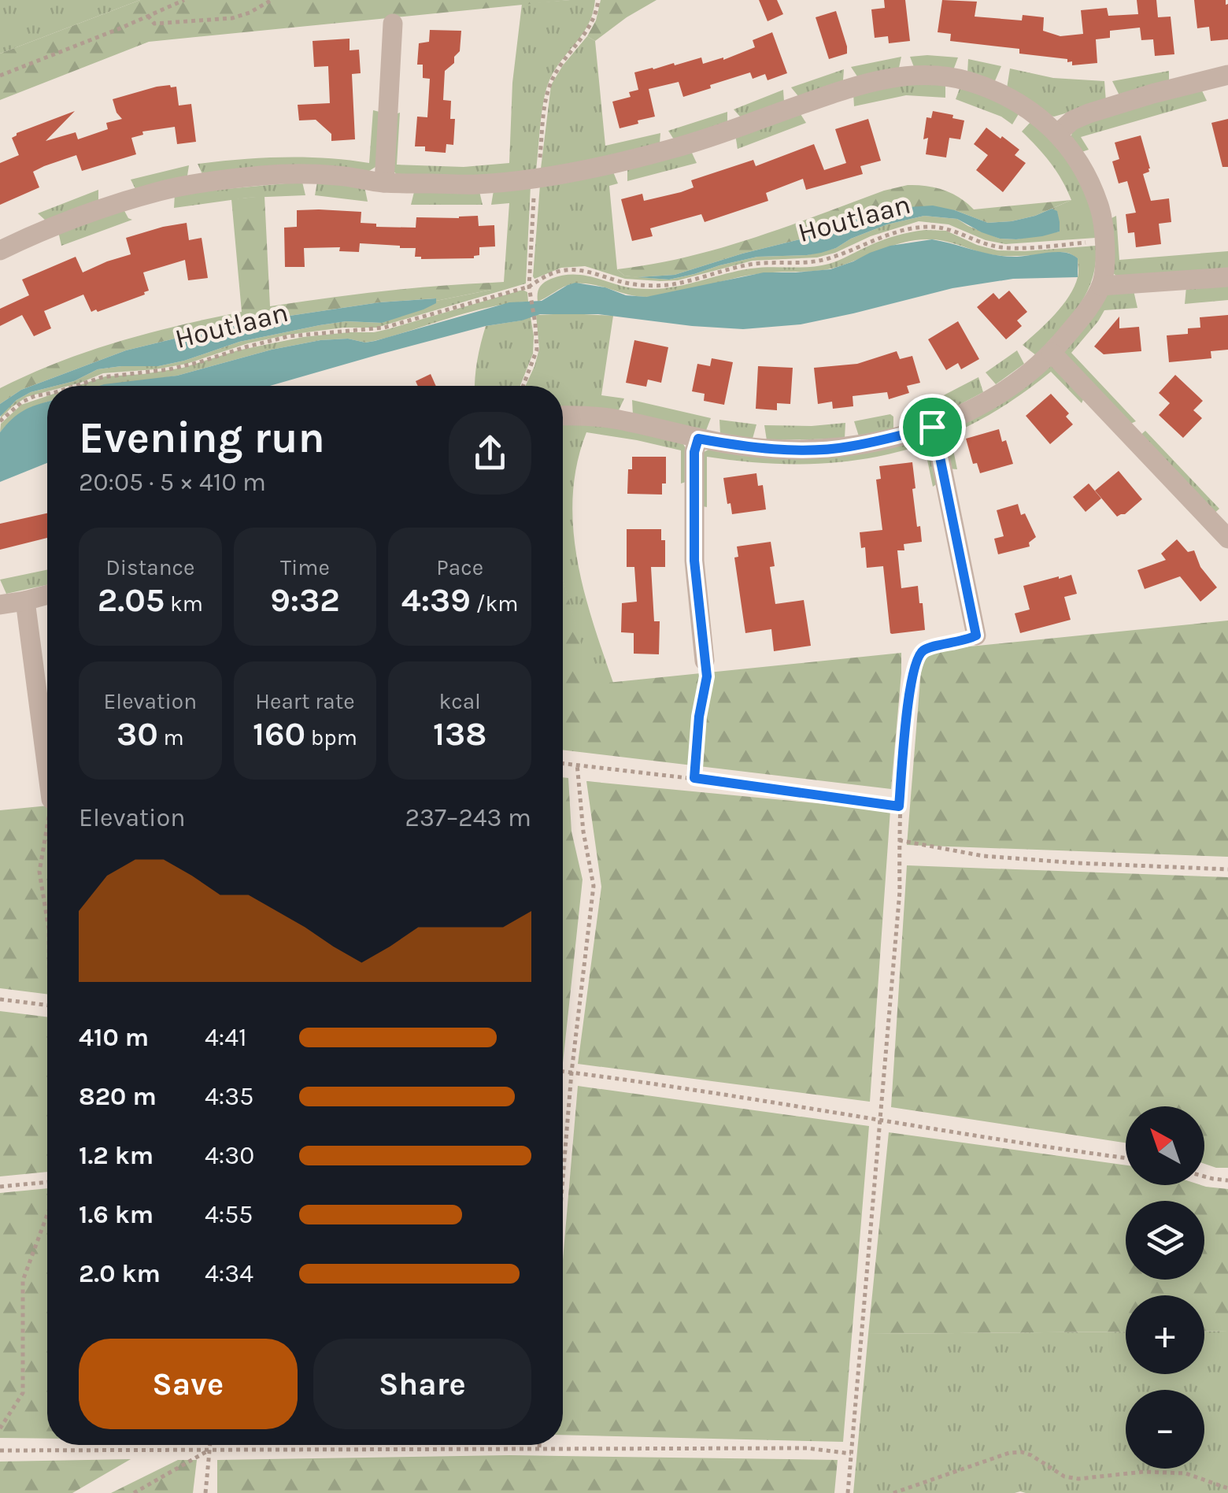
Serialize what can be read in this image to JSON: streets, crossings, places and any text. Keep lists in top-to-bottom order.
{
  "streets": {
    "path": ["Houtlaan"]
  },
  "north": "top left",
  "page": {
    "heading": ["Evening run", "20:05 · 5 × 410 m"],
    "stats": [
      ["Distance", "2.05 km"],
      ["Time", "9:32"],
      ["Pace", "4:39 /km"],
      ["Elevation", "30 m"],
      ["Heart rate", "160 bpm"],
      ["kcal", "138"]
    ],
    "chart": ["Elevation", "237–243 m"],
    "list": [
      {
        "name": "410 m",
        "note": "4:41"
      },
      {
        "name": "820 m",
        "note": "4:35"
      },
      {
        "name": "1.2 km",
        "note": "4:30"
      },
      {
        "name": "1.6 km",
        "note": "4:55"
      },
      {
        "name": "2.0 km",
        "note": "4:34"
      }
    ],
    "map_buttons": ["+", "−"],
    "buttons": ["Save", "Share"]
  }
}
